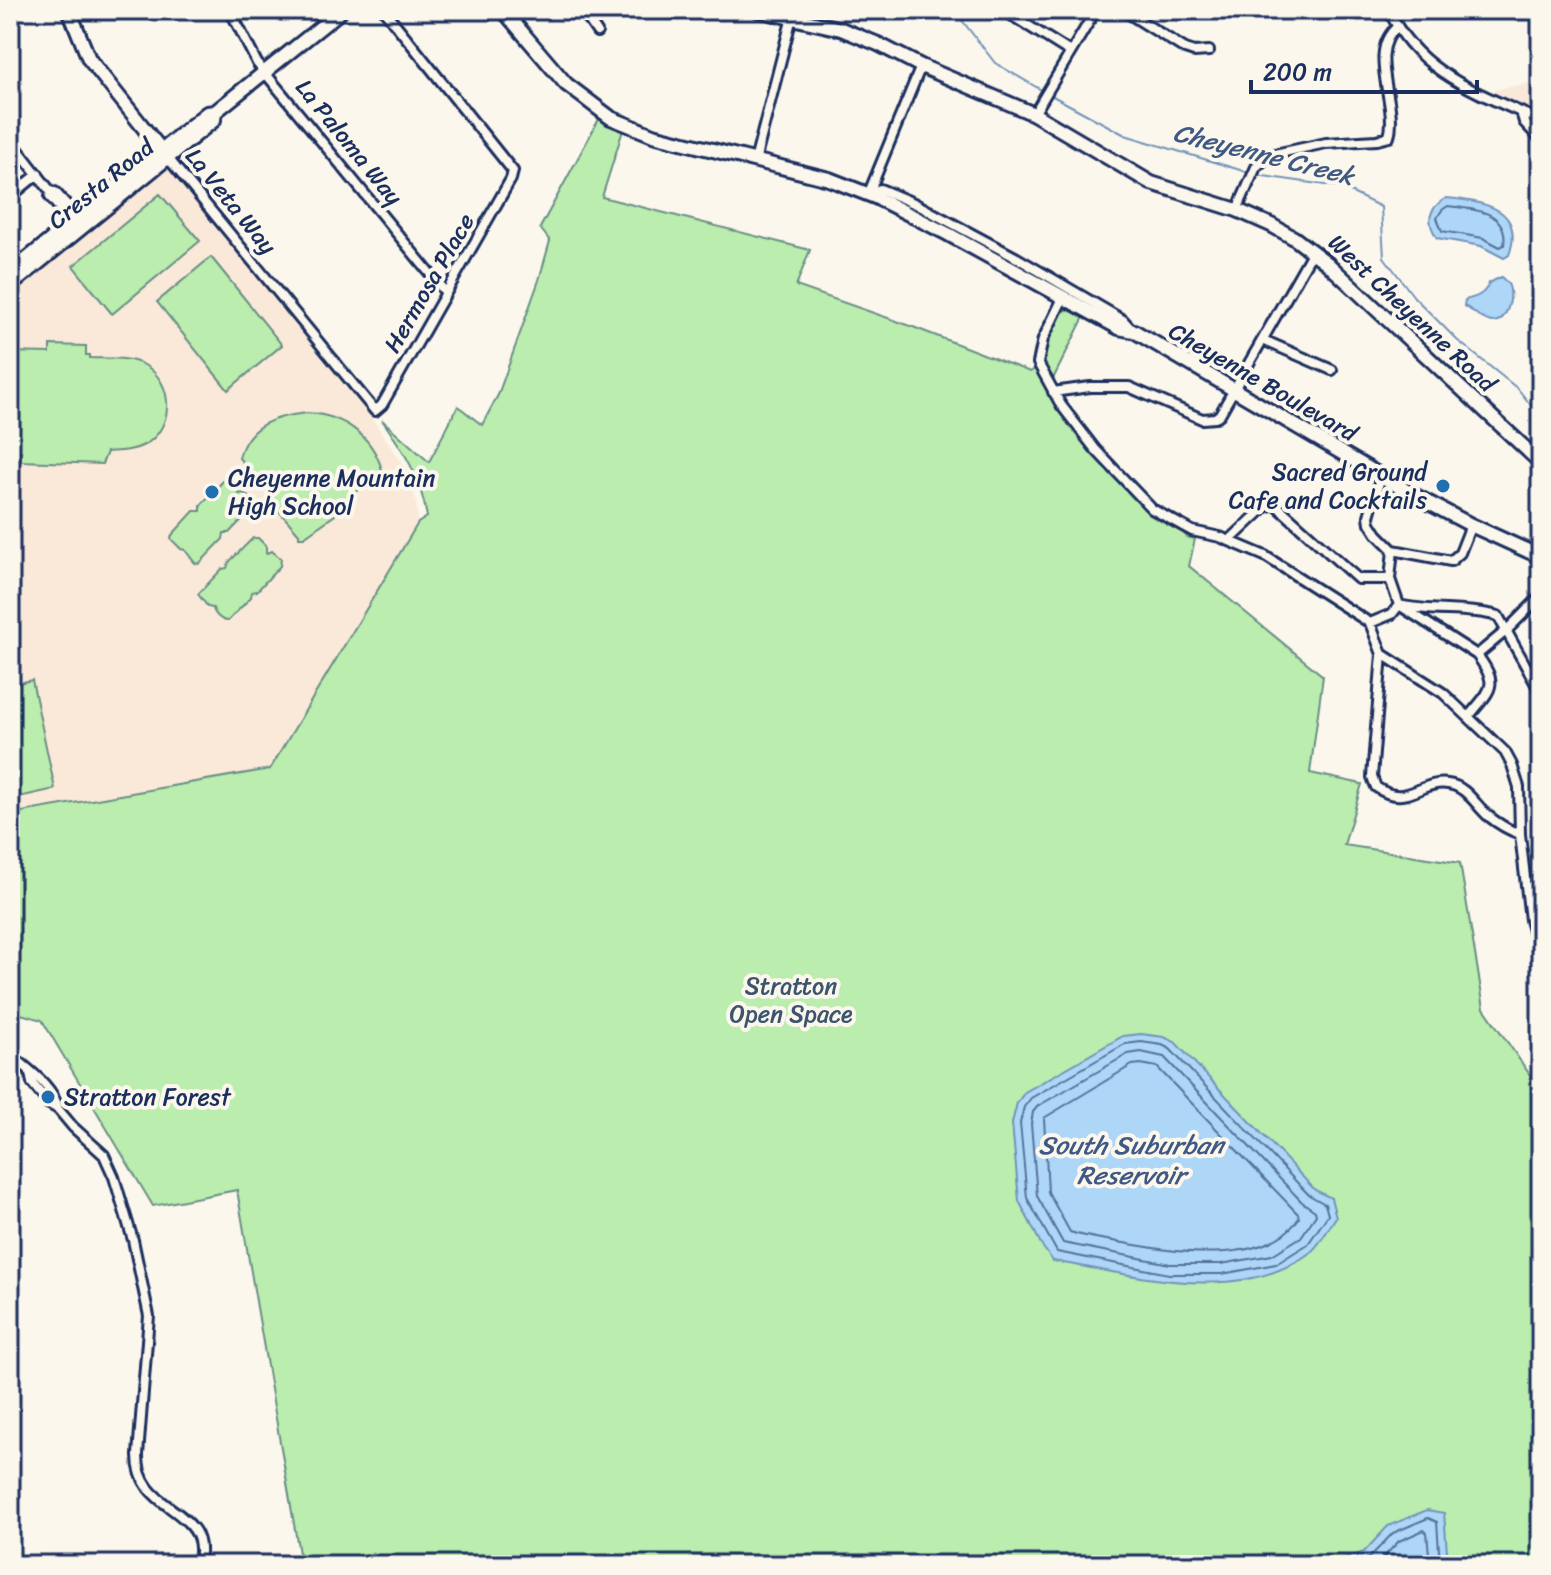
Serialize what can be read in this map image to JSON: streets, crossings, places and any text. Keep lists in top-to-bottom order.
{
  "streets": {
    "street": [
      "La Paloma Way",
      "Cresta Road",
      "La Veta Way",
      "Hermosa Place",
      "West Cheyenne Road",
      "Cheyenne Boulevard"
    ]
  },
  "crossings": [
    ["La Paloma Way", "Cresta Road"],
    ["La Paloma Way", "Hermosa Place"],
    ["Cresta Road", "La Veta Way"],
    ["La Veta Way", "Hermosa Place"]
  ],
  "water": ["Cheyenne Creek", "South Suburban Reservoir"],
  "parks": ["Stratton Open Space"],
  "places": ["Sacred Ground Cafe and Cocktails", "Cheyenne Mountain High School", "Stratton Forest"],
  "scale_bar": "200 m"
}
